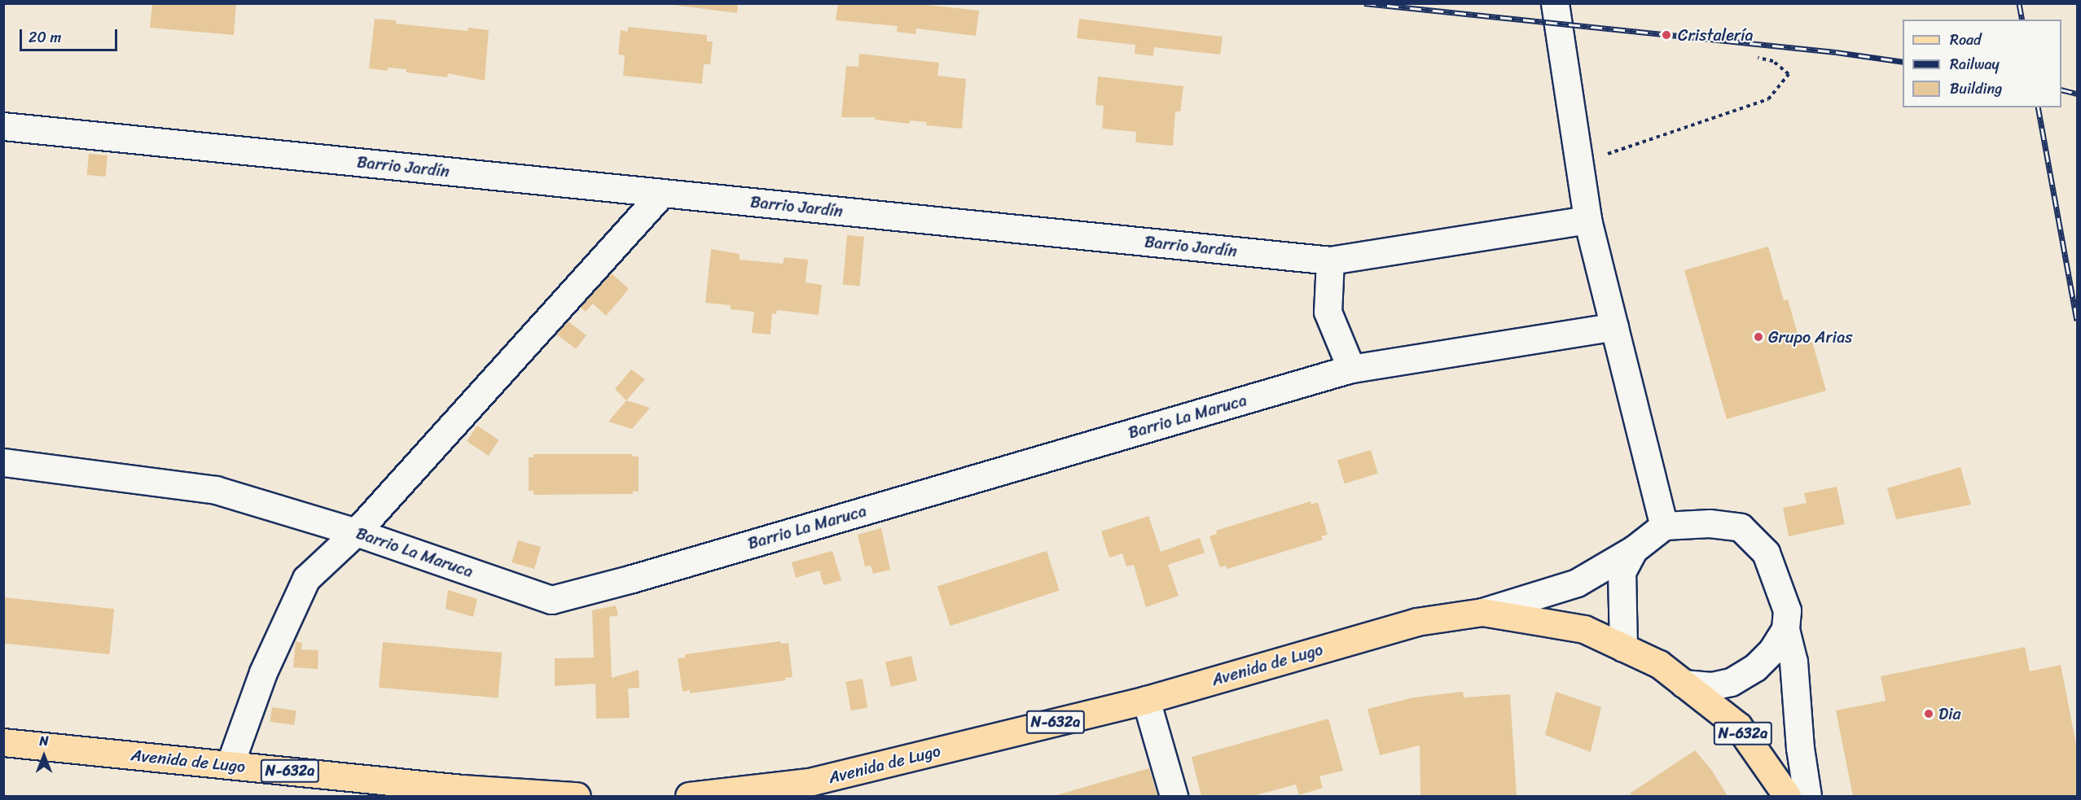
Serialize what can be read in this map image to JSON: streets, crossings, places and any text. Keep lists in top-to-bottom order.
{
  "streets": {
    "main road": ["Avenida de Lugo", "N-632a"],
    "street": ["Barrio Jardín", "Barrio La Maruca"]
  },
  "places": ["Cristalería", "Grupo Arias", "Dia"],
  "legend": ["Road", "Railway", "Building"],
  "scale_bar": "20 m",
  "north": "top"
}
